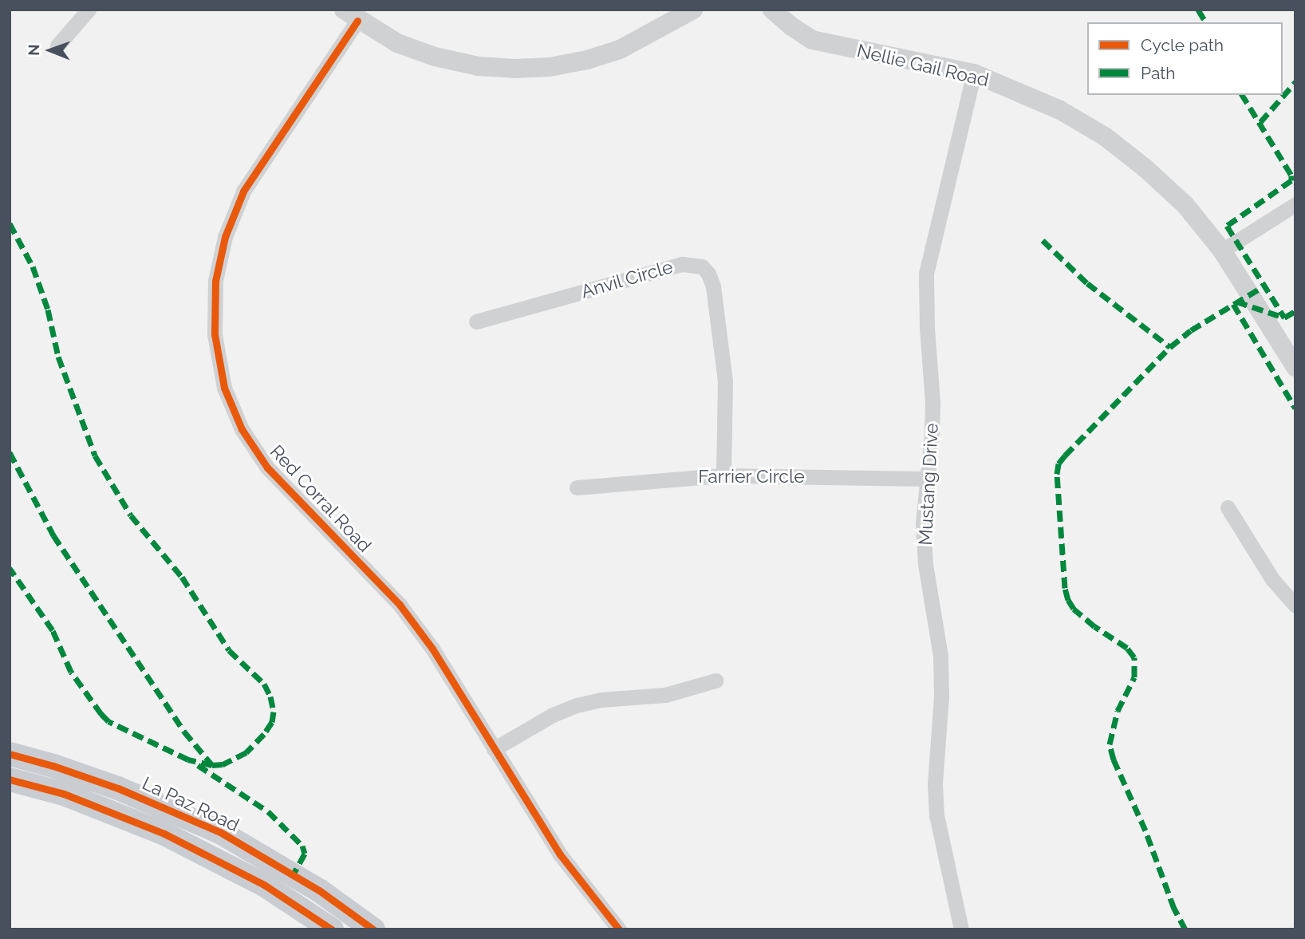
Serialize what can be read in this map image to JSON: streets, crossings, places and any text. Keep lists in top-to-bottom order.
{
  "streets": {
    "main road": ["La Paz Road"],
    "street": [
      "Nellie Gail Road",
      "Anvil Circle",
      "Farrier Circle",
      "Mustang Drive",
      "Red Corral Road"
    ]
  },
  "crossings": [
    ["Nellie Gail Road", "Mustang Drive"],
    ["Anvil Circle", "Farrier Circle"],
    ["Farrier Circle", "Mustang Drive"]
  ],
  "legend": ["Cycle path", "Path"],
  "north": "left"
}
